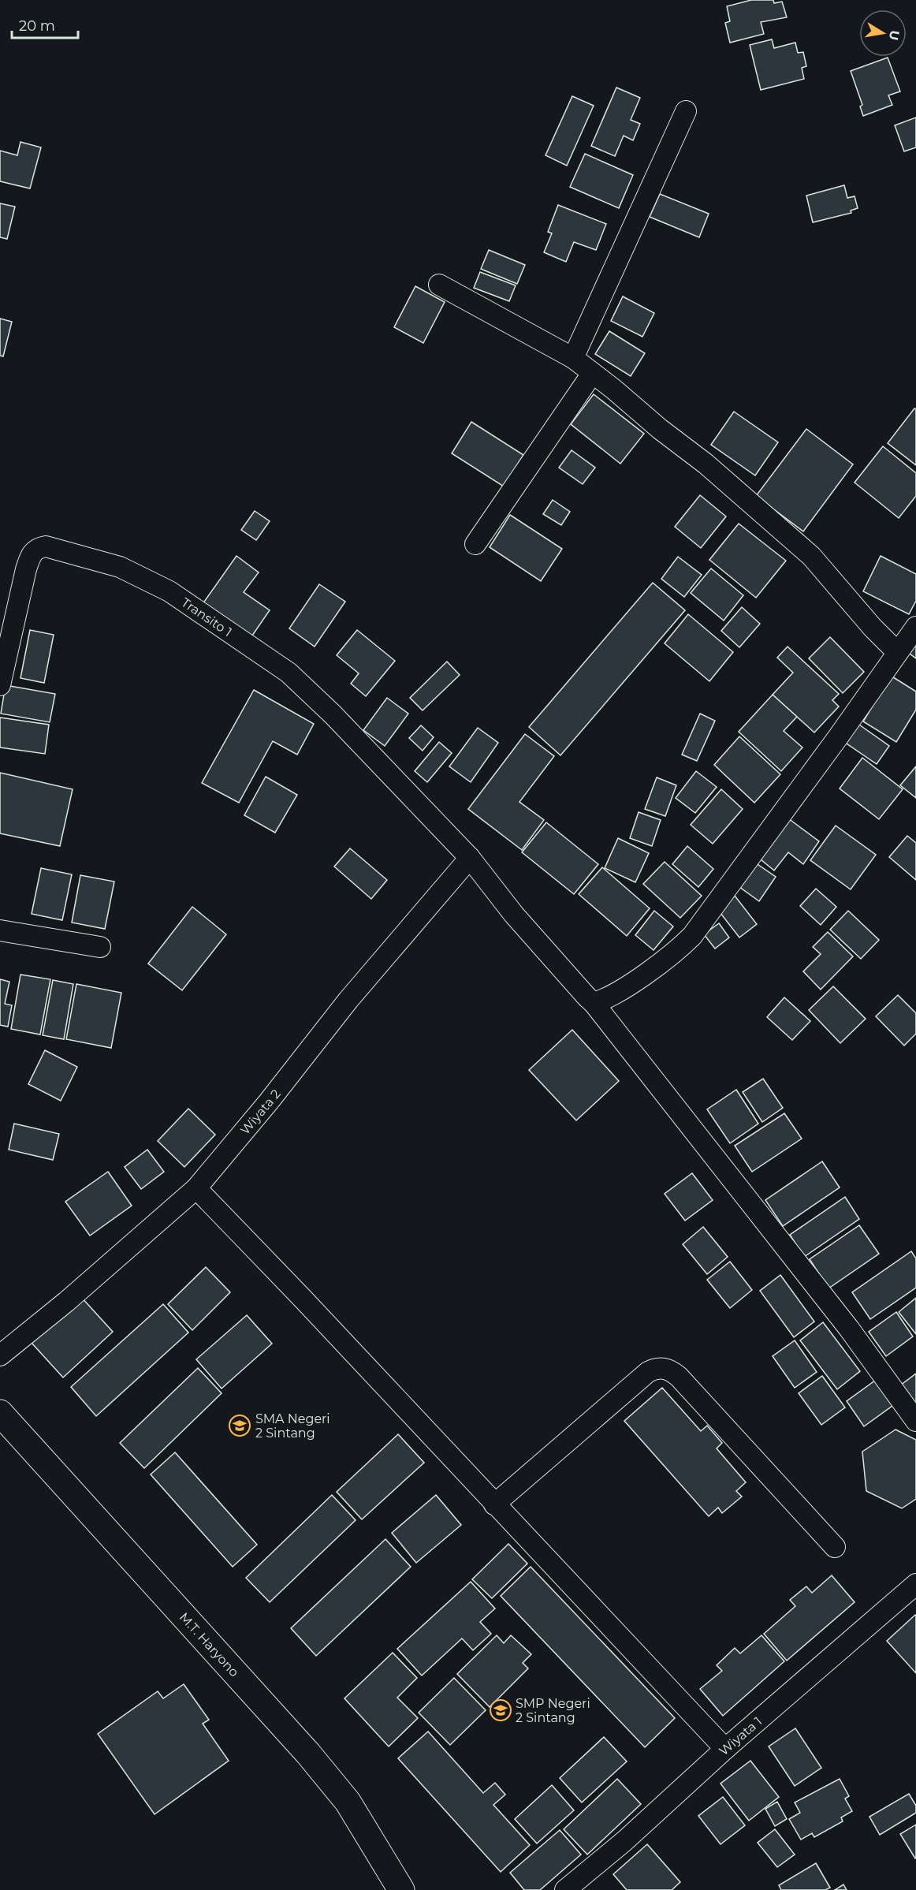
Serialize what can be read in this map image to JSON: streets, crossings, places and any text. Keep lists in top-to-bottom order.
{
  "streets": {
    "highway": ["M.T. Haryono"],
    "street": ["Transito 1", "Wiyata 2", "Wiyata 1"]
  },
  "crossings": [
    ["Transito 1", "Wiyata 2"]
  ],
  "places": {
    "school or university": ["SMA Negeri 2 Sintang", "SMP Negeri 2 Sintang"]
  },
  "scale_bar": "20 m",
  "north": "right"
}
